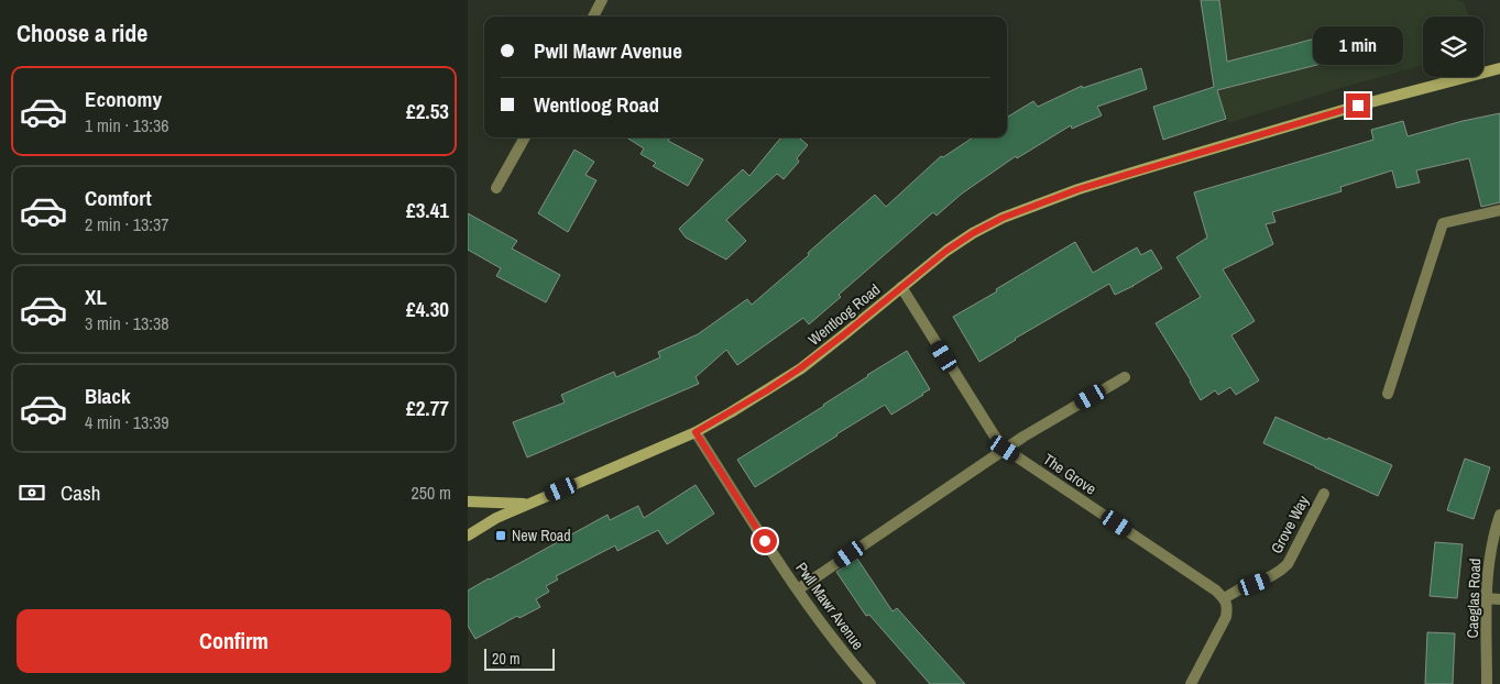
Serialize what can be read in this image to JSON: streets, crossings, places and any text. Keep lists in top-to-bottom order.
{
  "streets": {
    "main road": ["Wentloog Road"],
    "street": [
      "The Grove",
      "Grove Way",
      "Caeglas Road",
      "Pwll Mawr Avenue"
    ]
  },
  "crossings": [
    ["Wentloog Road", "The Grove"],
    ["Wentloog Road", "Pwll Mawr Avenue"],
    ["The Grove", "Grove Way"]
  ],
  "places": {
    "transit": ["New Road"]
  },
  "scale_bar": "20 m",
  "page": {
    "heading": "Choose a ride",
    "banner": ["Pwll Mawr Avenue", "Wentloog Road"],
    "bubble": "1 min",
    "list": [
      {
        "name": "Economy",
        "note": "1 min · 13:36",
        "value": "£2.53"
      },
      {
        "name": "Comfort",
        "note": "2 min · 13:37",
        "value": "£3.41"
      },
      {
        "name": "XL",
        "note": "3 min · 13:38",
        "value": "£4.30"
      },
      {
        "name": "Black",
        "note": "4 min · 13:39",
        "value": "£2.77"
      }
    ],
    "pay": ["Cash", "250 m"],
    "buttons": "Confirm",
    "scale": "20 m"
  }
}
